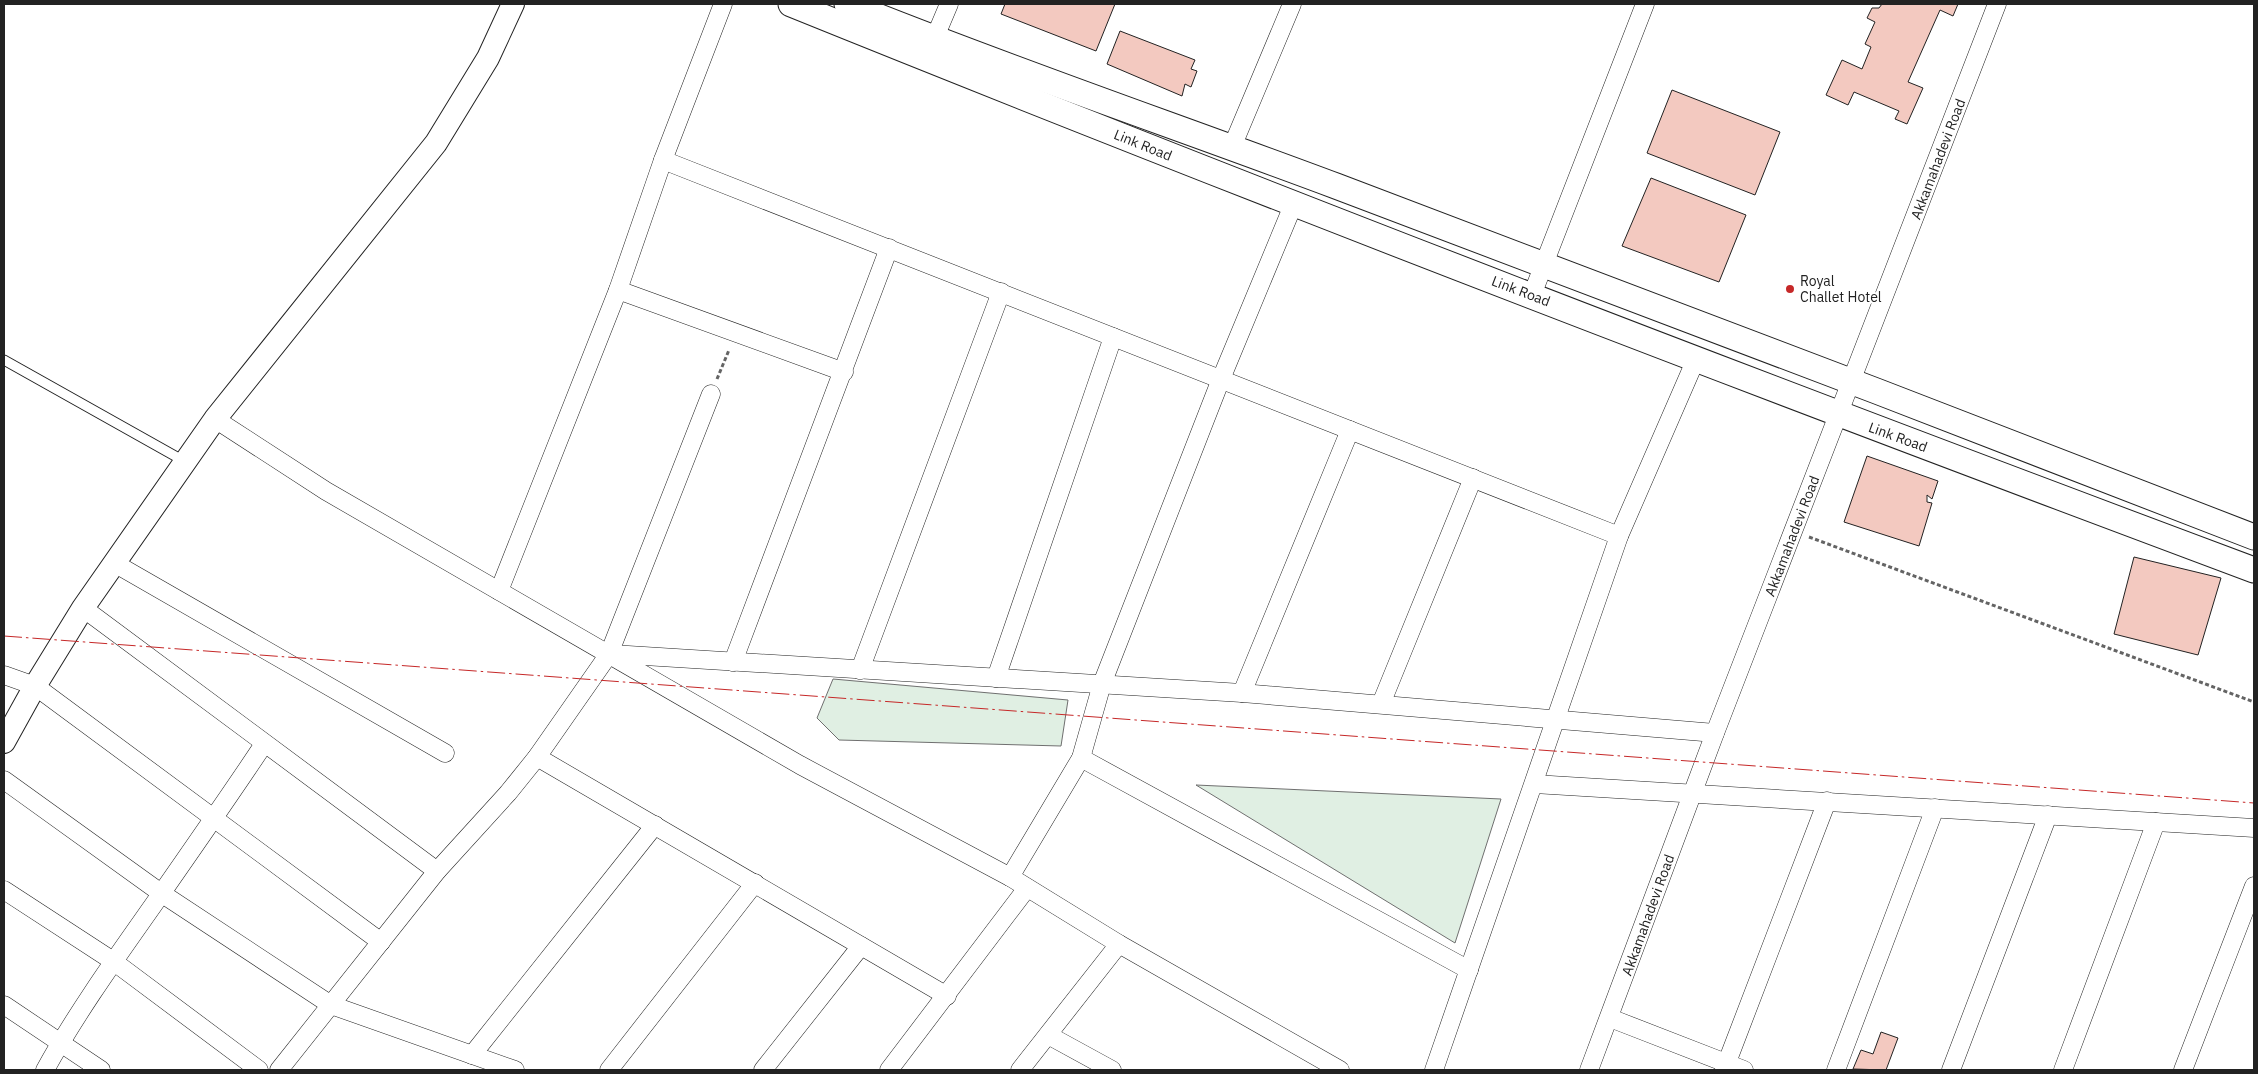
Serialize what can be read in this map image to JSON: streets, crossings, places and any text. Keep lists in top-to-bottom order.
{
  "streets": {
    "main road": ["Link Road"],
    "street": ["Akkamahadevi Road"]
  },
  "crossings": [
    ["Link Road", "Akkamahadevi Road"]
  ],
  "places": ["Royal Challet Hotel"]
}
